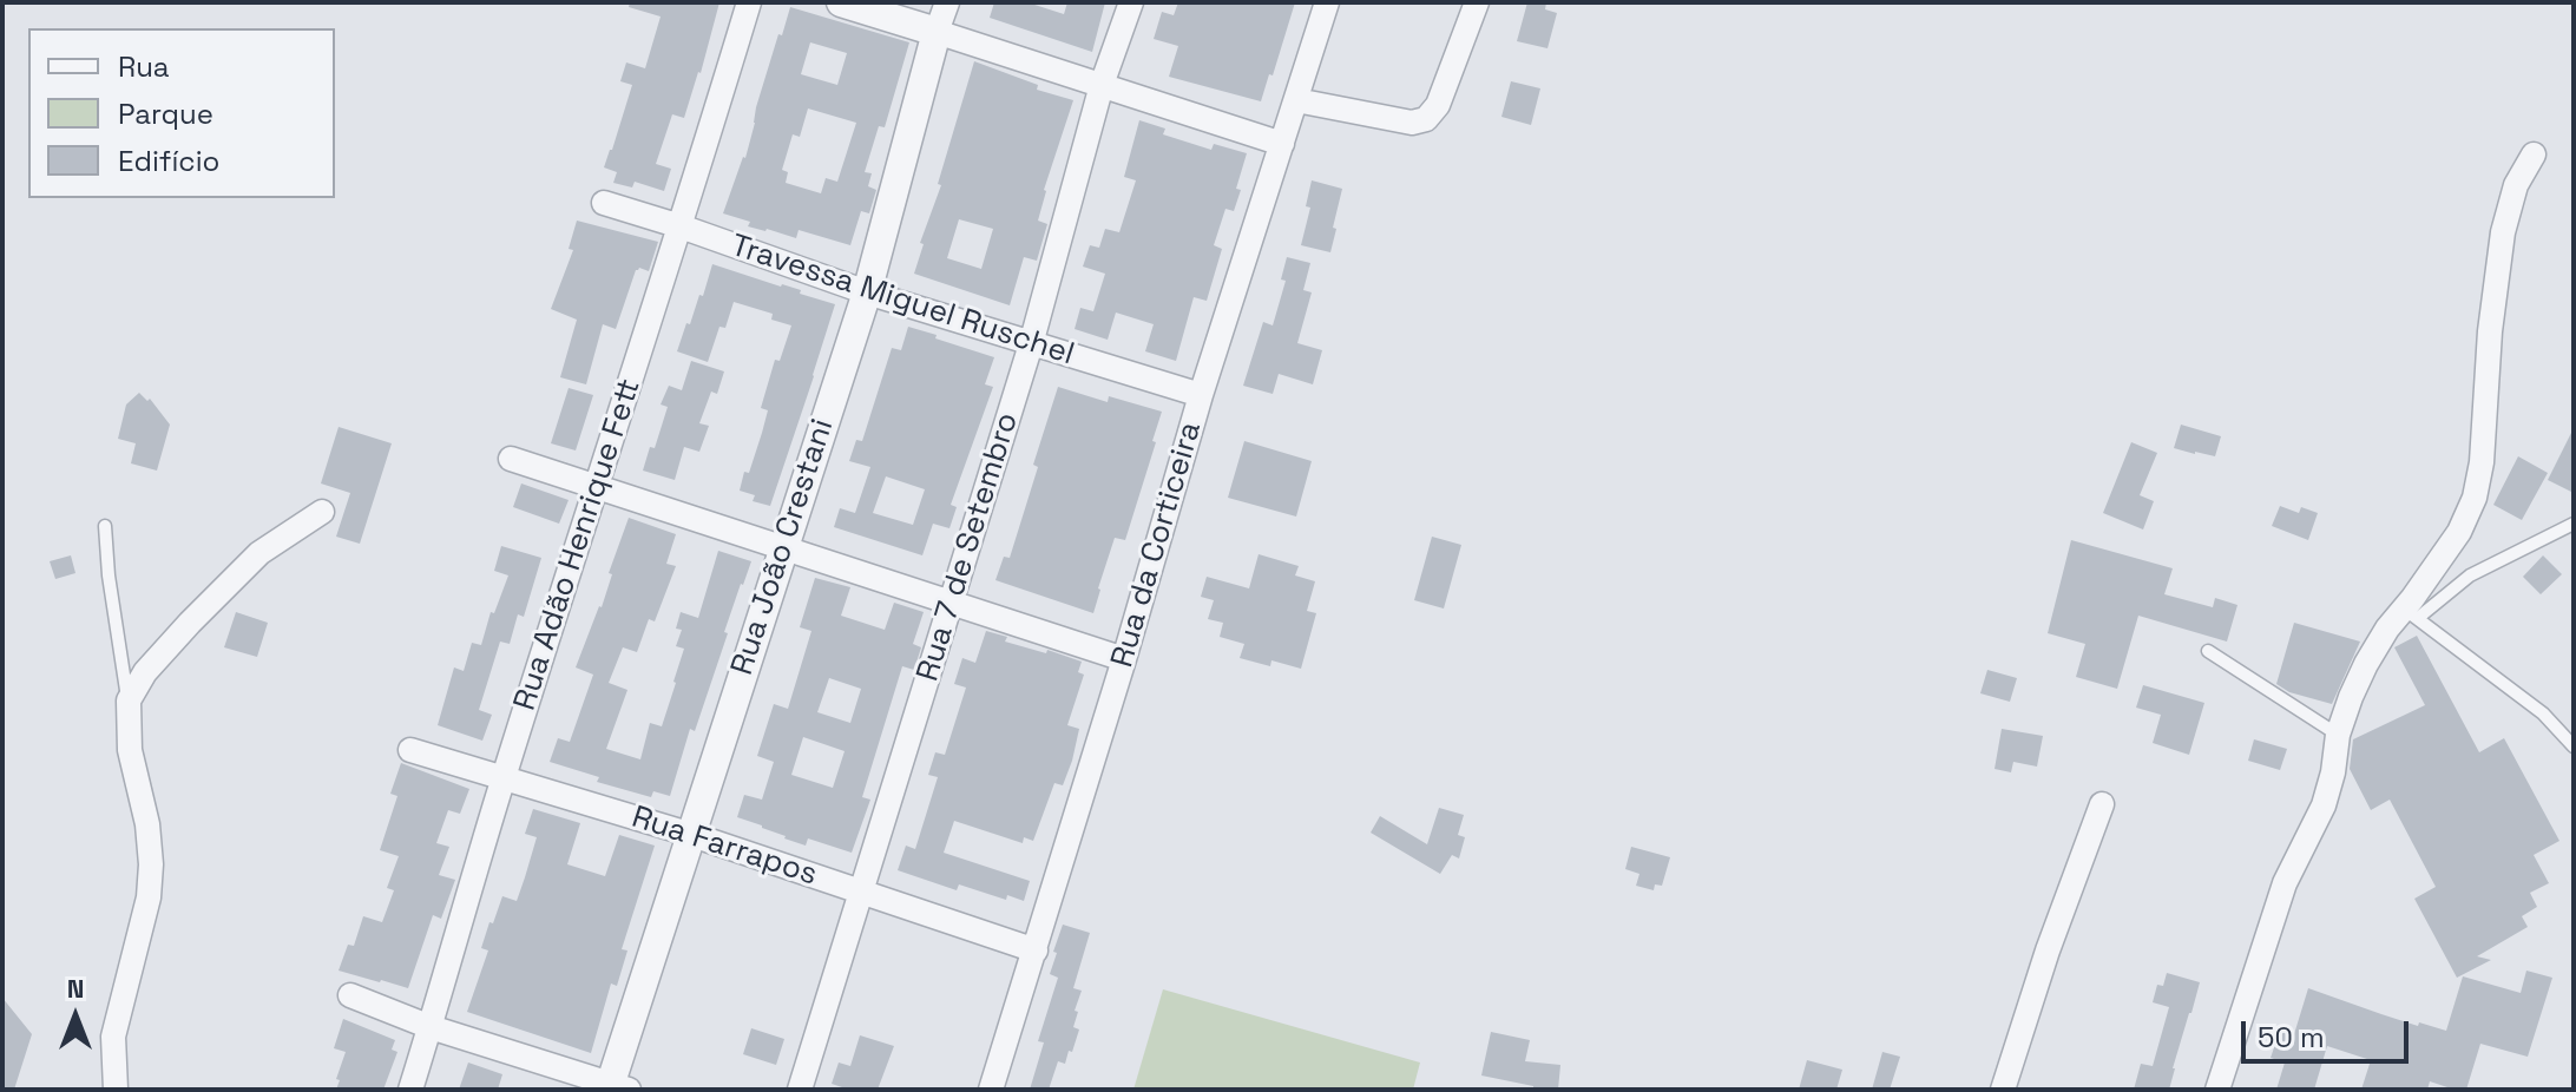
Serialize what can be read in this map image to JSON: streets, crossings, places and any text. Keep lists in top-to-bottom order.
{
  "streets": {
    "street": [
      "Travessa Miguel Ruschel",
      "Rua Adão Henrique Fett",
      "Rua da Corticeira",
      "Rua João Crestani",
      "Rua 7 de Setembro",
      "Rua Farrapos"
    ]
  },
  "crossings": [
    ["Travessa Miguel Ruschel", "Rua Adão Henrique Fett"],
    ["Travessa Miguel Ruschel", "Rua da Corticeira"],
    ["Travessa Miguel Ruschel", "Rua João Crestani"],
    ["Travessa Miguel Ruschel", "Rua 7 de Setembro"],
    ["Rua Adão Henrique Fett", "Rua Farrapos"],
    ["Rua da Corticeira", "Rua Farrapos"],
    ["Rua João Crestani", "Rua Farrapos"],
    ["Rua 7 de Setembro", "Rua Farrapos"]
  ],
  "legend": ["Rua", "Parque", "Edifício"],
  "scale_bar": "50 m",
  "north": "top"
}
